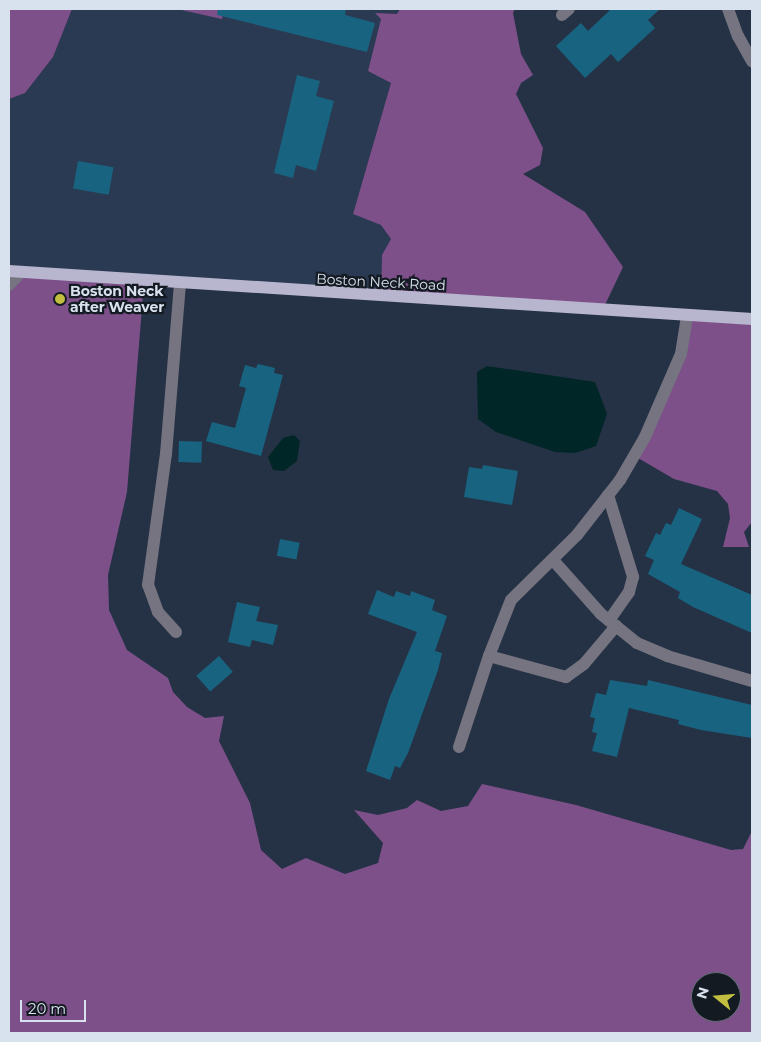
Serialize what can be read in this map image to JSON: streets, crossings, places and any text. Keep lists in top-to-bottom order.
{
  "streets": {
    "main road": ["Boston Neck Road"]
  },
  "places": ["Boston Neck after Weaver"],
  "scale_bar": "20 m",
  "north": "left"
}
